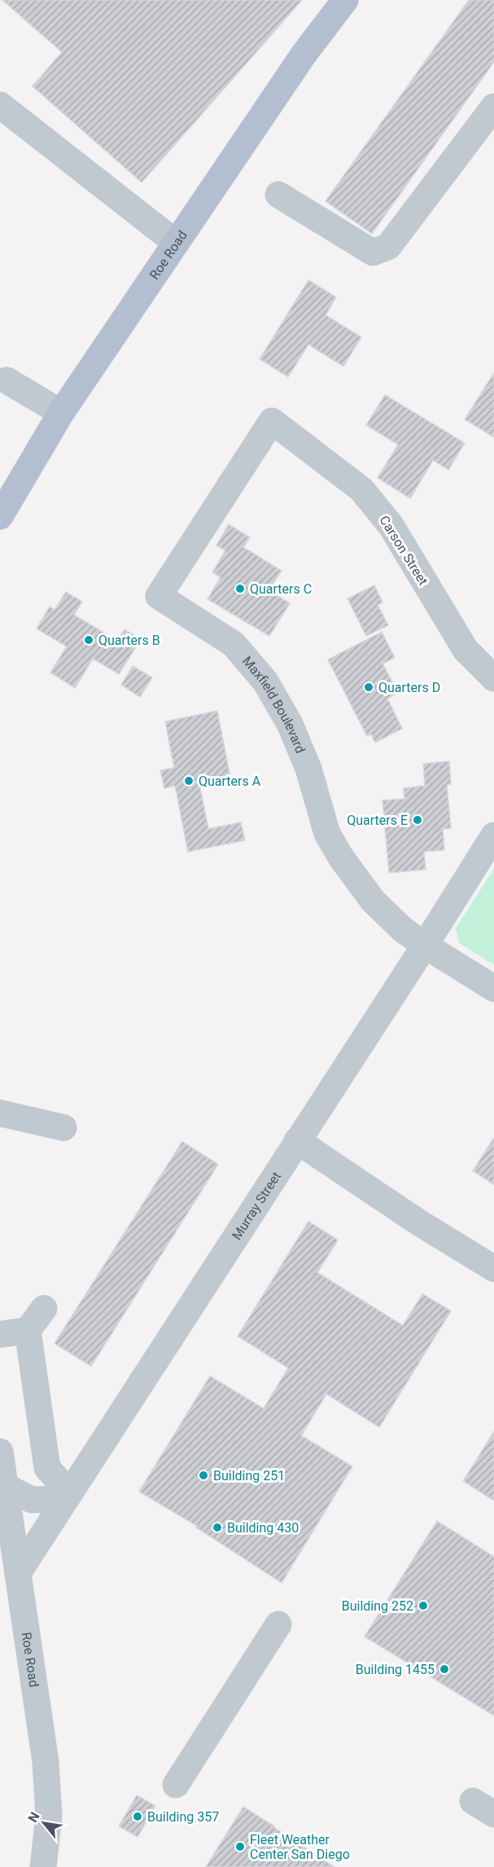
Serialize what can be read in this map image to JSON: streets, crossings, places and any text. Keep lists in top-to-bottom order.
{
  "streets": {
    "main road": ["Roe Road"],
    "street": ["Carson Street", "Maxfield Boulevard", "Murray Street"]
  },
  "crossings": [
    ["Roe Road", "Murray Street"],
    ["Carson Street", "Maxfield Boulevard"],
    ["Maxfield Boulevard", "Murray Street"]
  ],
  "places": [
    "Quarters C",
    "Quarters B",
    "Quarters D",
    "Quarters A",
    "Quarters E",
    "Building 251",
    "Building 430",
    "Building 252",
    "Building 1455",
    "Building 357",
    "Fleet Weather Center San Diego"
  ],
  "north": "top left"
}
